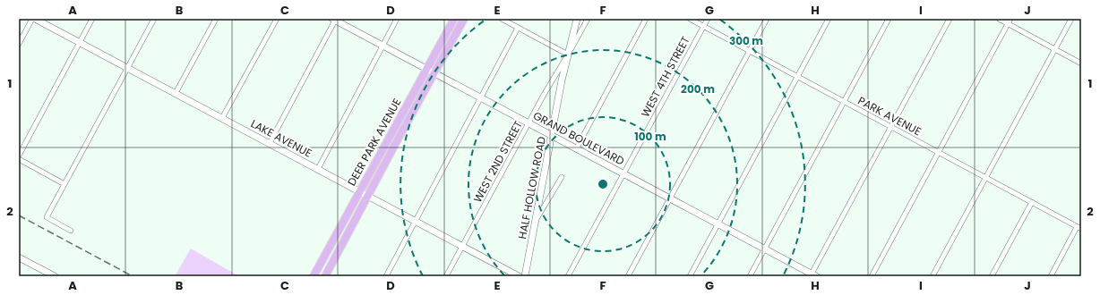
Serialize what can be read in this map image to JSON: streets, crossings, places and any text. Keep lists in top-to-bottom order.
{
  "streets": {
    "main road": ["DEER PARK AVENUE"],
    "street": [
      "WEST 4TH STREET",
      "PARK AVENUE",
      "LAKE AVENUE",
      "GRAND BOULEVARD",
      "WEST 2ND STREET",
      "HALF HOLLOW ROAD"
    ]
  },
  "crossings": [
    ["WEST 4TH STREET", "PARK AVENUE"],
    ["WEST 4TH STREET", "GRAND BOULEVARD"],
    ["LAKE AVENUE", "DEER PARK AVENUE"],
    ["LAKE AVENUE", "WEST 2ND STREET"],
    ["GRAND BOULEVARD", "DEER PARK AVENUE"],
    ["GRAND BOULEVARD", "WEST 2ND STREET"],
    ["GRAND BOULEVARD", "HALF HOLLOW ROAD"],
    ["WEST 2ND STREET", "HALF HOLLOW ROAD"]
  ],
  "grid": {
    "columns": [
      "A",
      "B",
      "C",
      "D",
      "E",
      "F",
      "G",
      "H",
      "I",
      "J"
    ],
    "rows": ["1", "2"]
  },
  "rings": ["300 m", "200 m", "100 m"]
}
